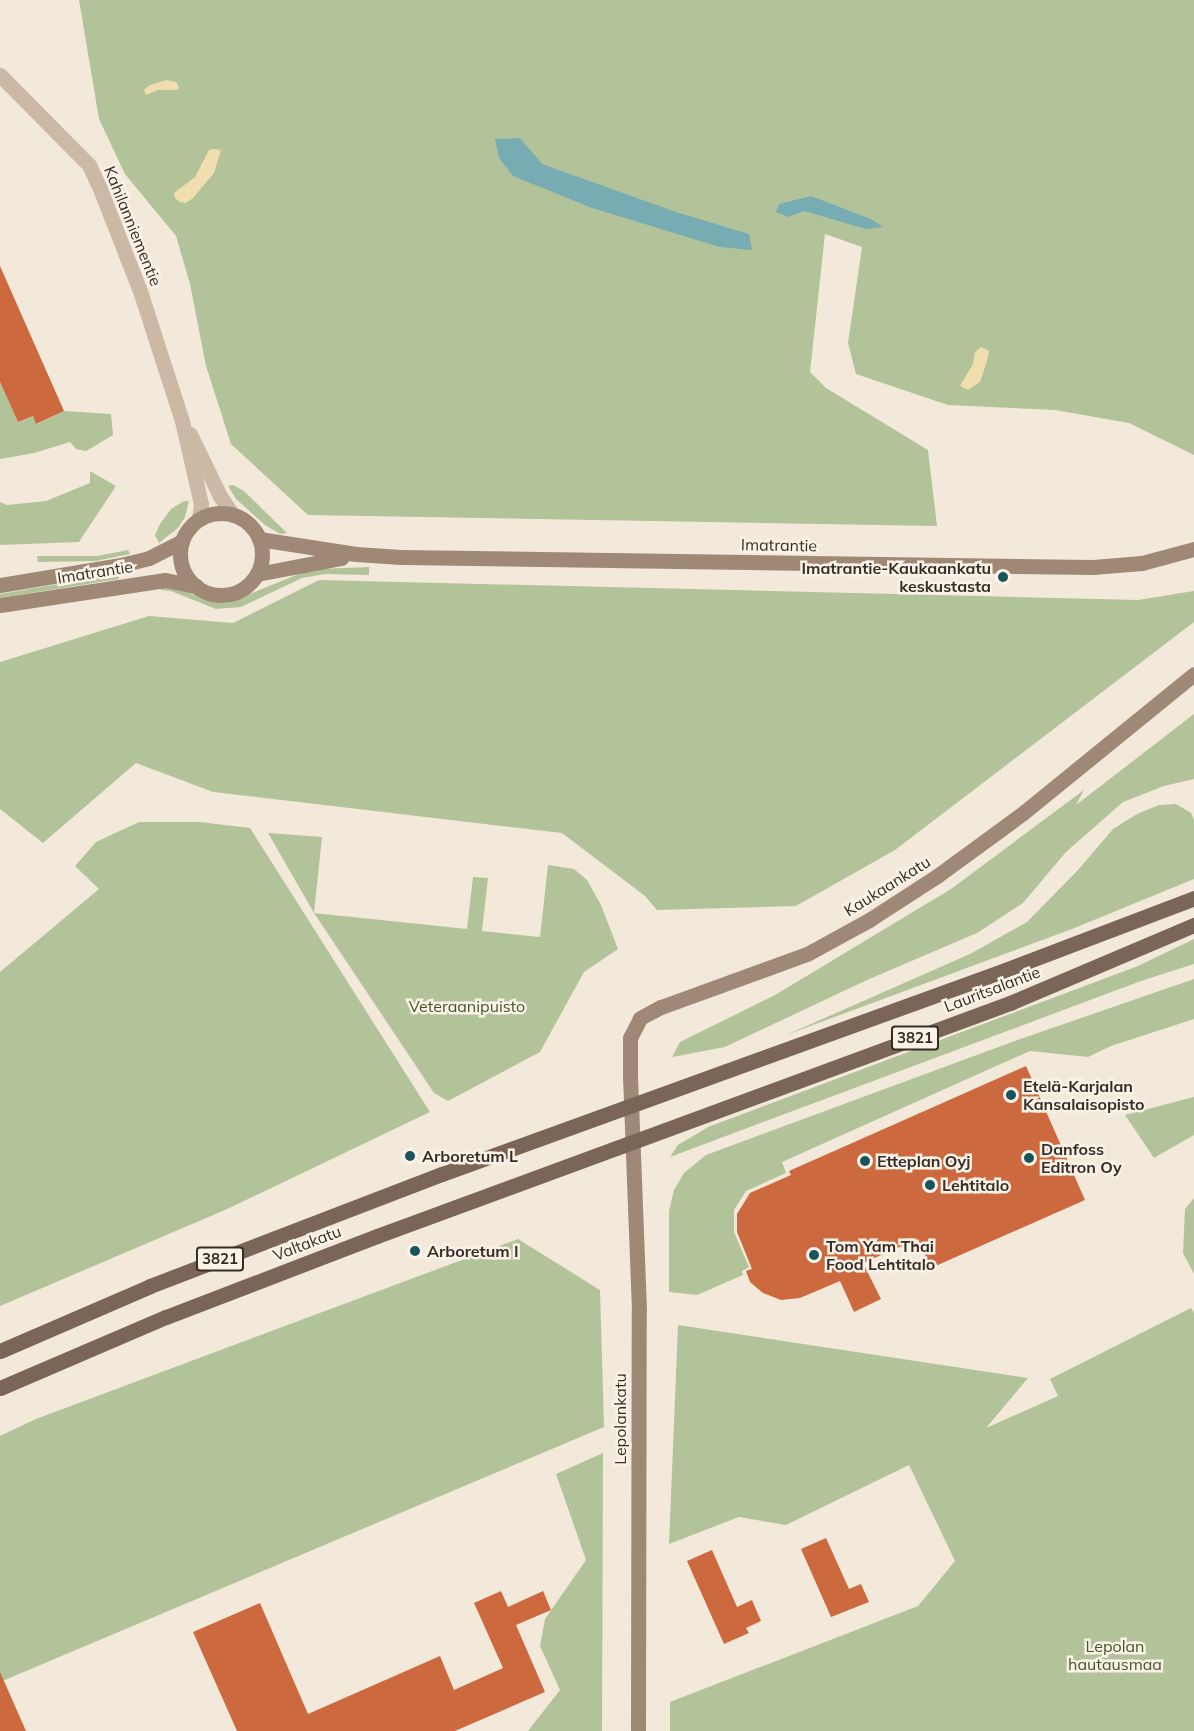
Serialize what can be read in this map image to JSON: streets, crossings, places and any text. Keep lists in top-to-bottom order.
{
  "streets": {
    "main road": ["Lauritsalantie", "3821", "Valtakatu"],
    "street": [
      "Kahilanniementie",
      "Imatrantie",
      "Kaukaankatu",
      "Lepolankatu"
    ]
  },
  "crossings": [
    ["Kahilanniementie", "Imatrantie"],
    ["Kaukaankatu", "Lauritsalantie"],
    ["Kaukaankatu", "Valtakatu"],
    ["Kaukaankatu", "Lepolankatu"],
    ["Lauritsalantie", "Valtakatu"],
    ["Lauritsalantie", "Lepolankatu"],
    ["Valtakatu", "Lepolankatu"]
  ],
  "parks": ["Veteraanipuisto", "Lepolan hautausmaa"],
  "places": [
    "Imatrantie-Kaukaankatu keskustasta",
    "Etelä-Karjalan Kansalaisopisto",
    "Arboretum L",
    "Danfoss Editron Oy",
    "Etteplan Oyj",
    "Lehtitalo",
    "Arboretum I",
    "Tom Yam Thai Food Lehtitalo"
  ]
}
